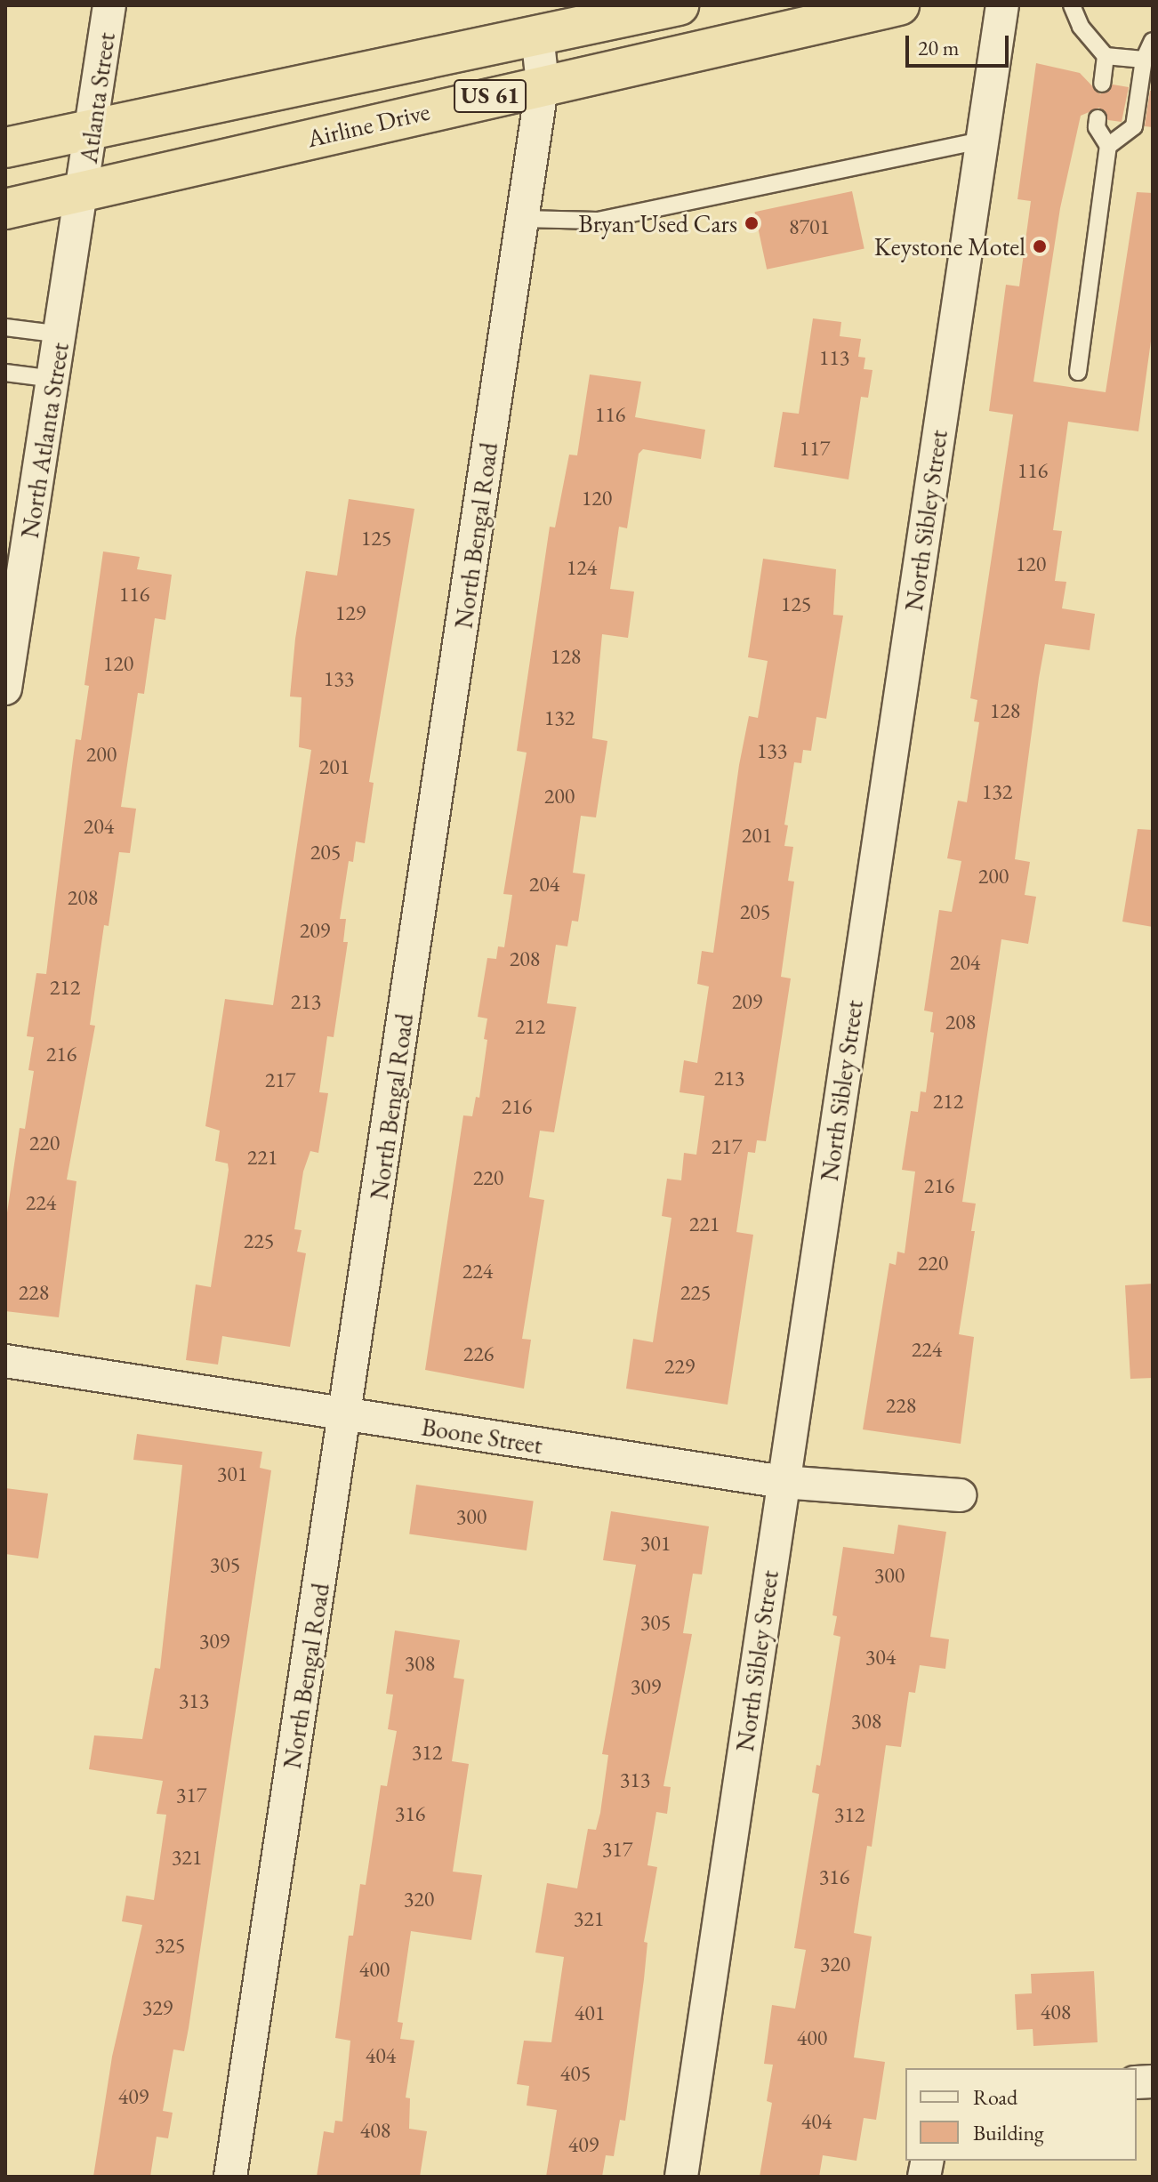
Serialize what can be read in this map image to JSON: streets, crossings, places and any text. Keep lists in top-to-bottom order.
{
  "streets": {
    "highway": ["US 61", "Airline Drive"],
    "street": [
      "Atlanta Street",
      "North Atlanta Street",
      "North Sibley Street",
      "North Bengal Road",
      "Boone Street"
    ]
  },
  "crossings": [
    ["Atlanta Street", "Airline Drive"],
    ["Atlanta Street", "North Atlanta Street"],
    ["Airline Drive", "North Atlanta Street"],
    ["Airline Drive", "North Bengal Road"],
    ["North Sibley Street", "Boone Street"],
    ["North Bengal Road", "Boone Street"]
  ],
  "places": ["Bryan Used Cars", "Keystone Motel"],
  "house_numbers": [
    "8701",
    "113",
    "116",
    "117",
    "116",
    "120",
    "125",
    "120",
    "124",
    "116",
    "125",
    "129",
    "128",
    "120",
    "133",
    "128",
    "132",
    "133",
    "200",
    "201",
    "132",
    "200",
    "204",
    "201",
    "205",
    "200",
    "204",
    "208",
    "205",
    "209",
    "208",
    "204",
    "212",
    "213",
    "209",
    "208",
    "212",
    "216",
    "213",
    "217",
    "212",
    "216",
    "220",
    "217",
    "221",
    "220",
    "216",
    "224",
    "221",
    "225",
    "220",
    "224",
    "228",
    "225",
    "224",
    "226",
    "229",
    "228",
    "301",
    "300",
    "301",
    "305",
    "300",
    "305",
    "309",
    "304",
    "308",
    "309",
    "313",
    "308",
    "312",
    "313",
    "317",
    "316",
    "312",
    "317",
    "321",
    "316",
    "320",
    "321",
    "325",
    "320",
    "400",
    "329",
    "408",
    "401",
    "400",
    "404",
    "405",
    "409",
    "404",
    "408",
    "409"
  ],
  "legend": ["Road", "Building"],
  "scale_bar": "20 m"
}
